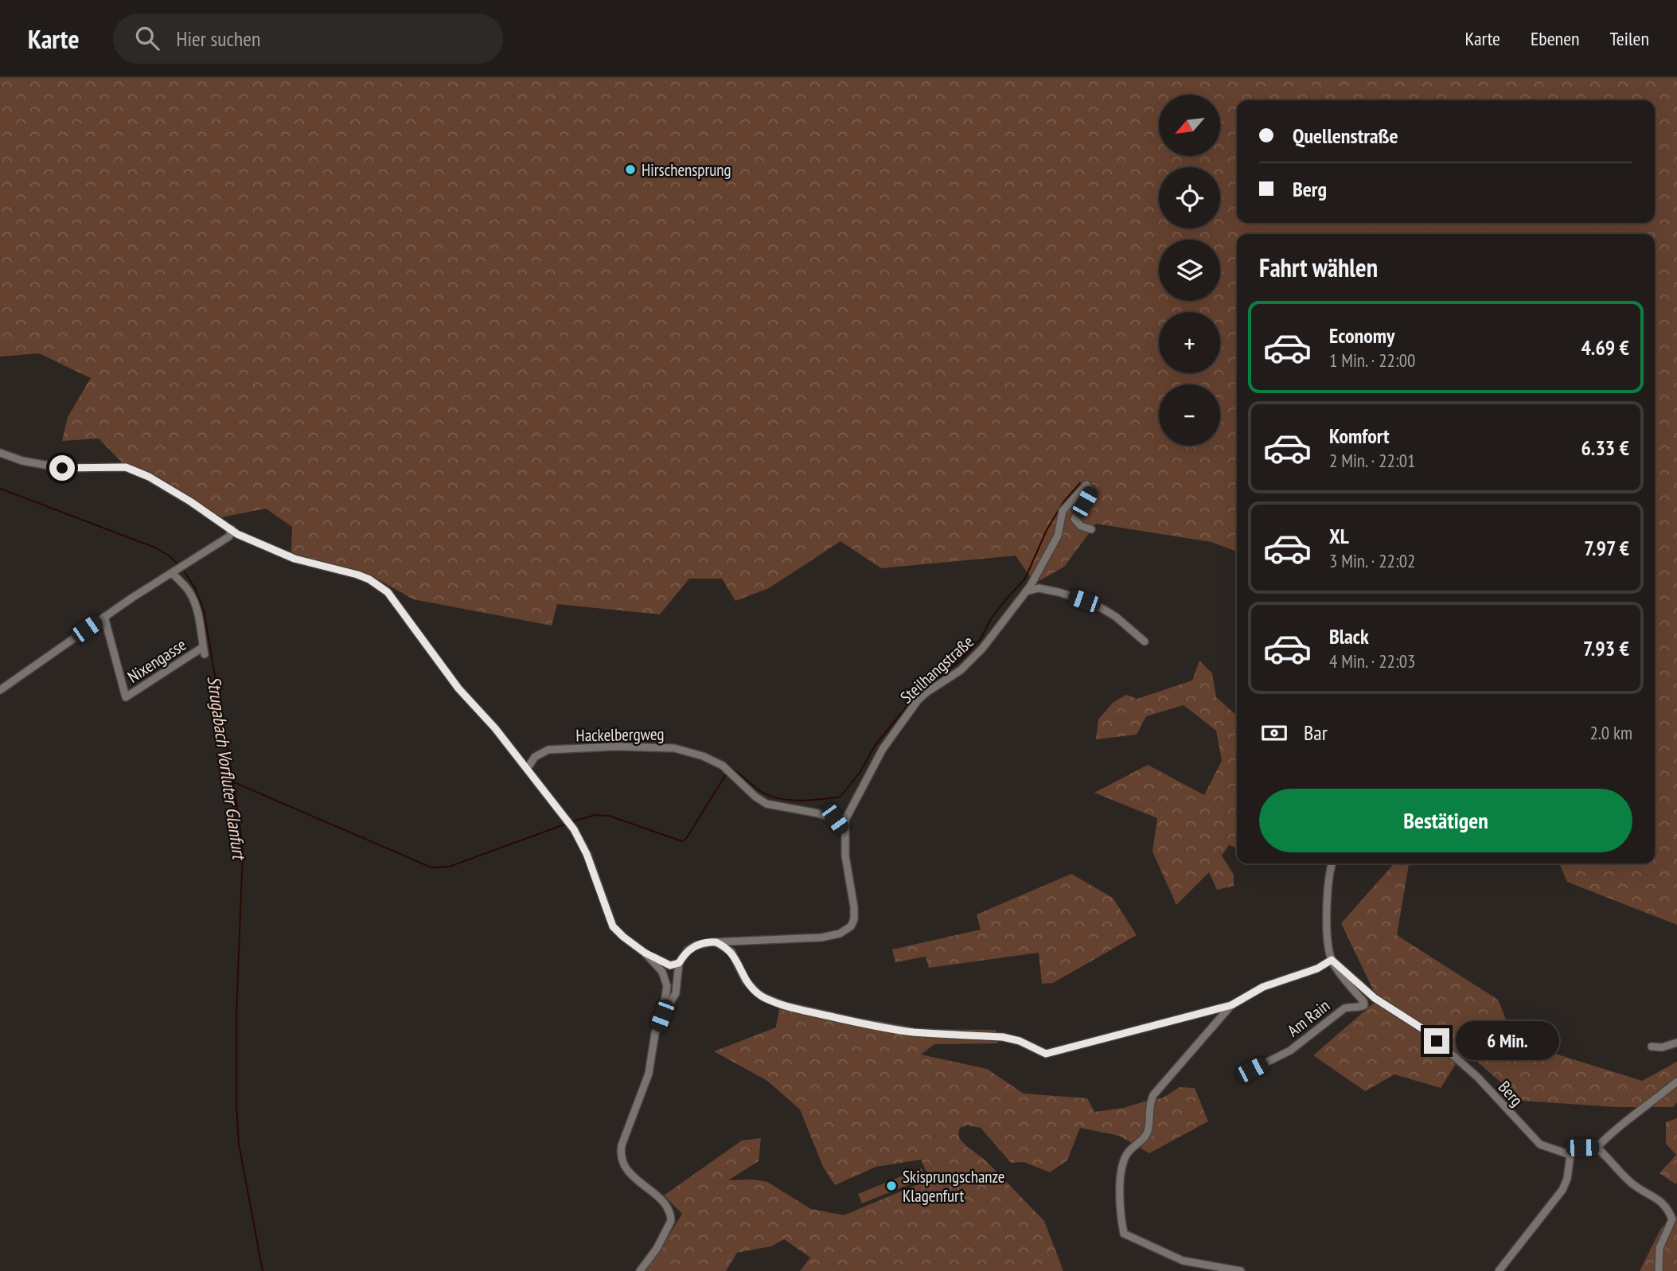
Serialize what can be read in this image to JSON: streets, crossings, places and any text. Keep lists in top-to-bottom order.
{
  "streets": {
    "street": [
      "Nixengasse",
      "Steilhangstraße",
      "Hackelbergweg",
      "Am Rain",
      "Berg"
    ]
  },
  "crossings": [
    ["Steilhangstraße", "Hackelbergweg"],
    ["Am Rain", "Berg"]
  ],
  "water": ["Strugabach Vorfluter Glanfurt"],
  "places": ["Hirschensprung", "Skisprungschanze Klagenfurt"],
  "north": "bottom left",
  "page": {
    "header": "Karte",
    "search": "Hier suchen",
    "nav": ["Karte", "Ebenen", "Teilen"],
    "map_buttons": ["+", "−"],
    "banner": ["Quellenstraße", "Berg"],
    "heading": "Fahrt wählen",
    "list": [
      {
        "name": "Economy",
        "note": "1 Min. · 22:00",
        "value": "4.69 €"
      },
      {
        "name": "Komfort",
        "note": "2 Min. · 22:01",
        "value": "6.33 €"
      },
      {
        "name": "XL",
        "note": "3 Min. · 22:02",
        "value": "7.97 €"
      },
      {
        "name": "Black",
        "note": "4 Min. · 22:03",
        "value": "7.93 €"
      }
    ],
    "pay": ["Bar", "2.0 km"],
    "buttons": "Bestätigen",
    "bubble": "6 Min."
  }
}
